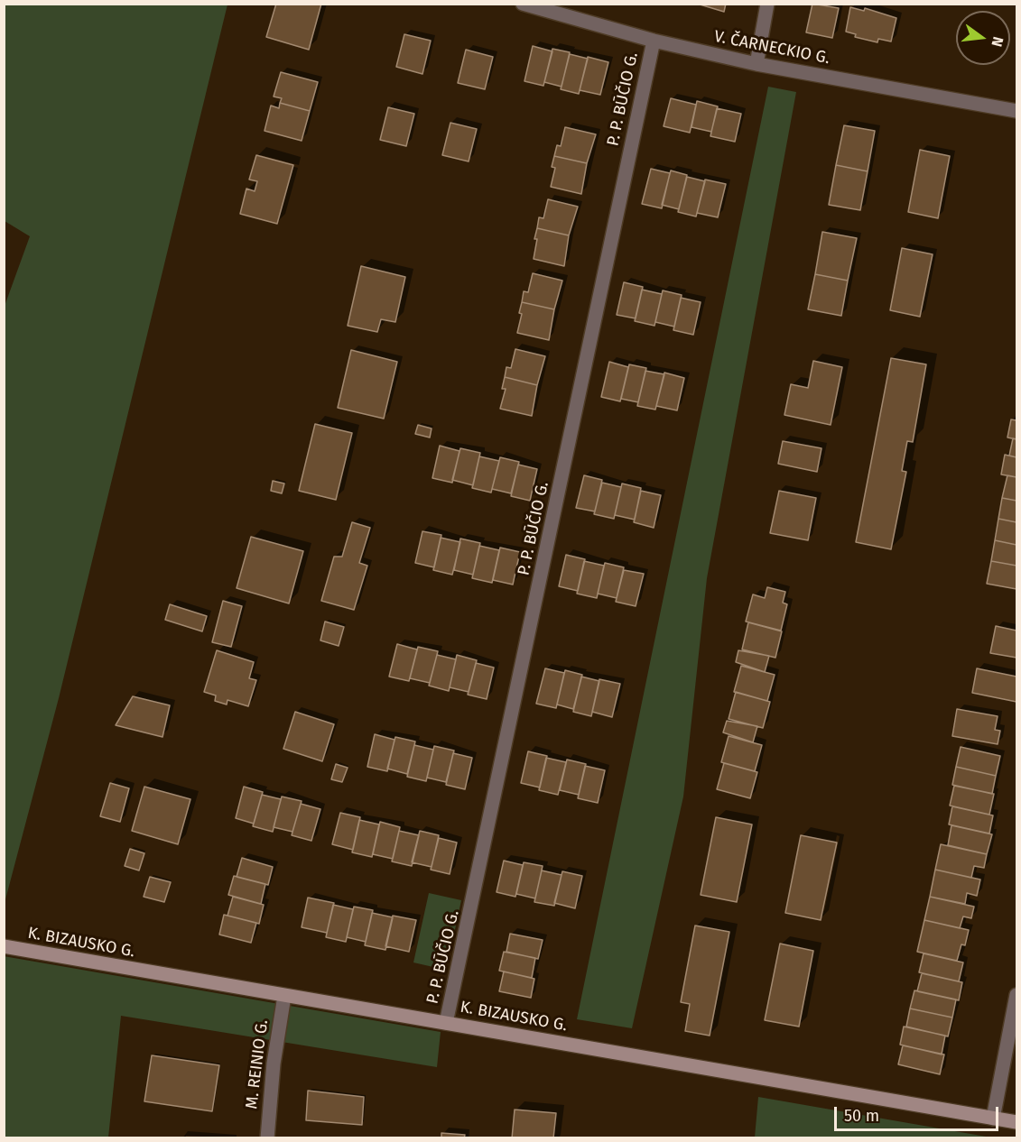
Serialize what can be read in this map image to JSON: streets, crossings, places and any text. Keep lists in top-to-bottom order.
{
  "streets": {
    "street": [
      "V. ČARNECKIO G.",
      "P. P. BŪČIO G.",
      "K. BIZAUSKO G.",
      "M. REINIO G."
    ]
  },
  "crossings": [
    ["V. ČARNECKIO G.", "P. P. BŪČIO G."],
    ["P. P. BŪČIO G.", "K. BIZAUSKO G."],
    ["K. BIZAUSKO G.", "M. REINIO G."]
  ],
  "scale_bar": "50 m",
  "north": "right"
}
